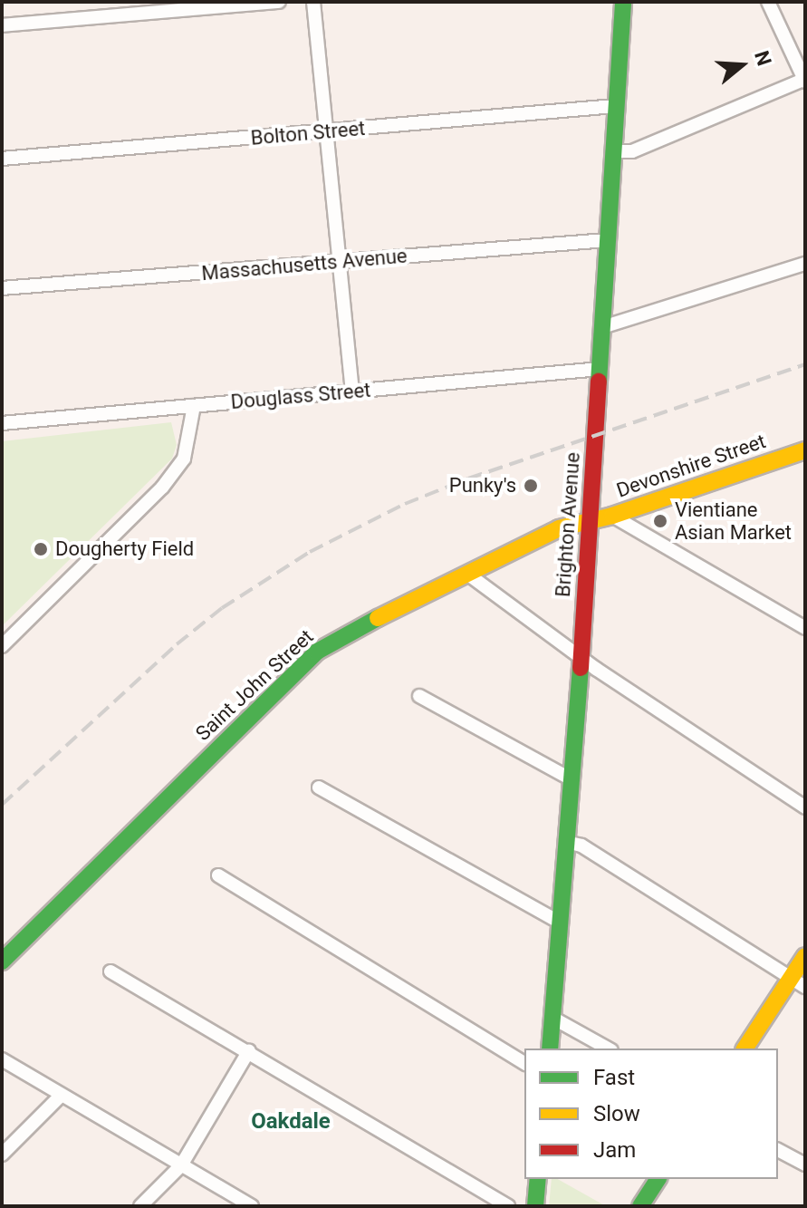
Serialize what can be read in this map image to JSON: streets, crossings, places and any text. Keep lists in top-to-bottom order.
{
  "streets": {
    "main road": ["Devonshire Street", "Brighton Avenue", "Saint John Street"],
    "street": ["Bolton Street", "Massachusetts Avenue", "Douglass Street"]
  },
  "crossings": [
    ["Bolton Street", "Brighton Avenue"],
    ["Massachusetts Avenue", "Brighton Avenue"],
    ["Douglass Street", "Brighton Avenue"],
    ["Devonshire Street", "Brighton Avenue"],
    ["Devonshire Street", "Saint John Street"],
    ["Brighton Avenue", "Saint John Street"]
  ],
  "districts": ["Oakdale"],
  "places": ["Punky's", "Vientiane Asian Market", "Dougherty Field"],
  "legend": ["Fast", "Slow", "Jam"],
  "north": "right"
}
